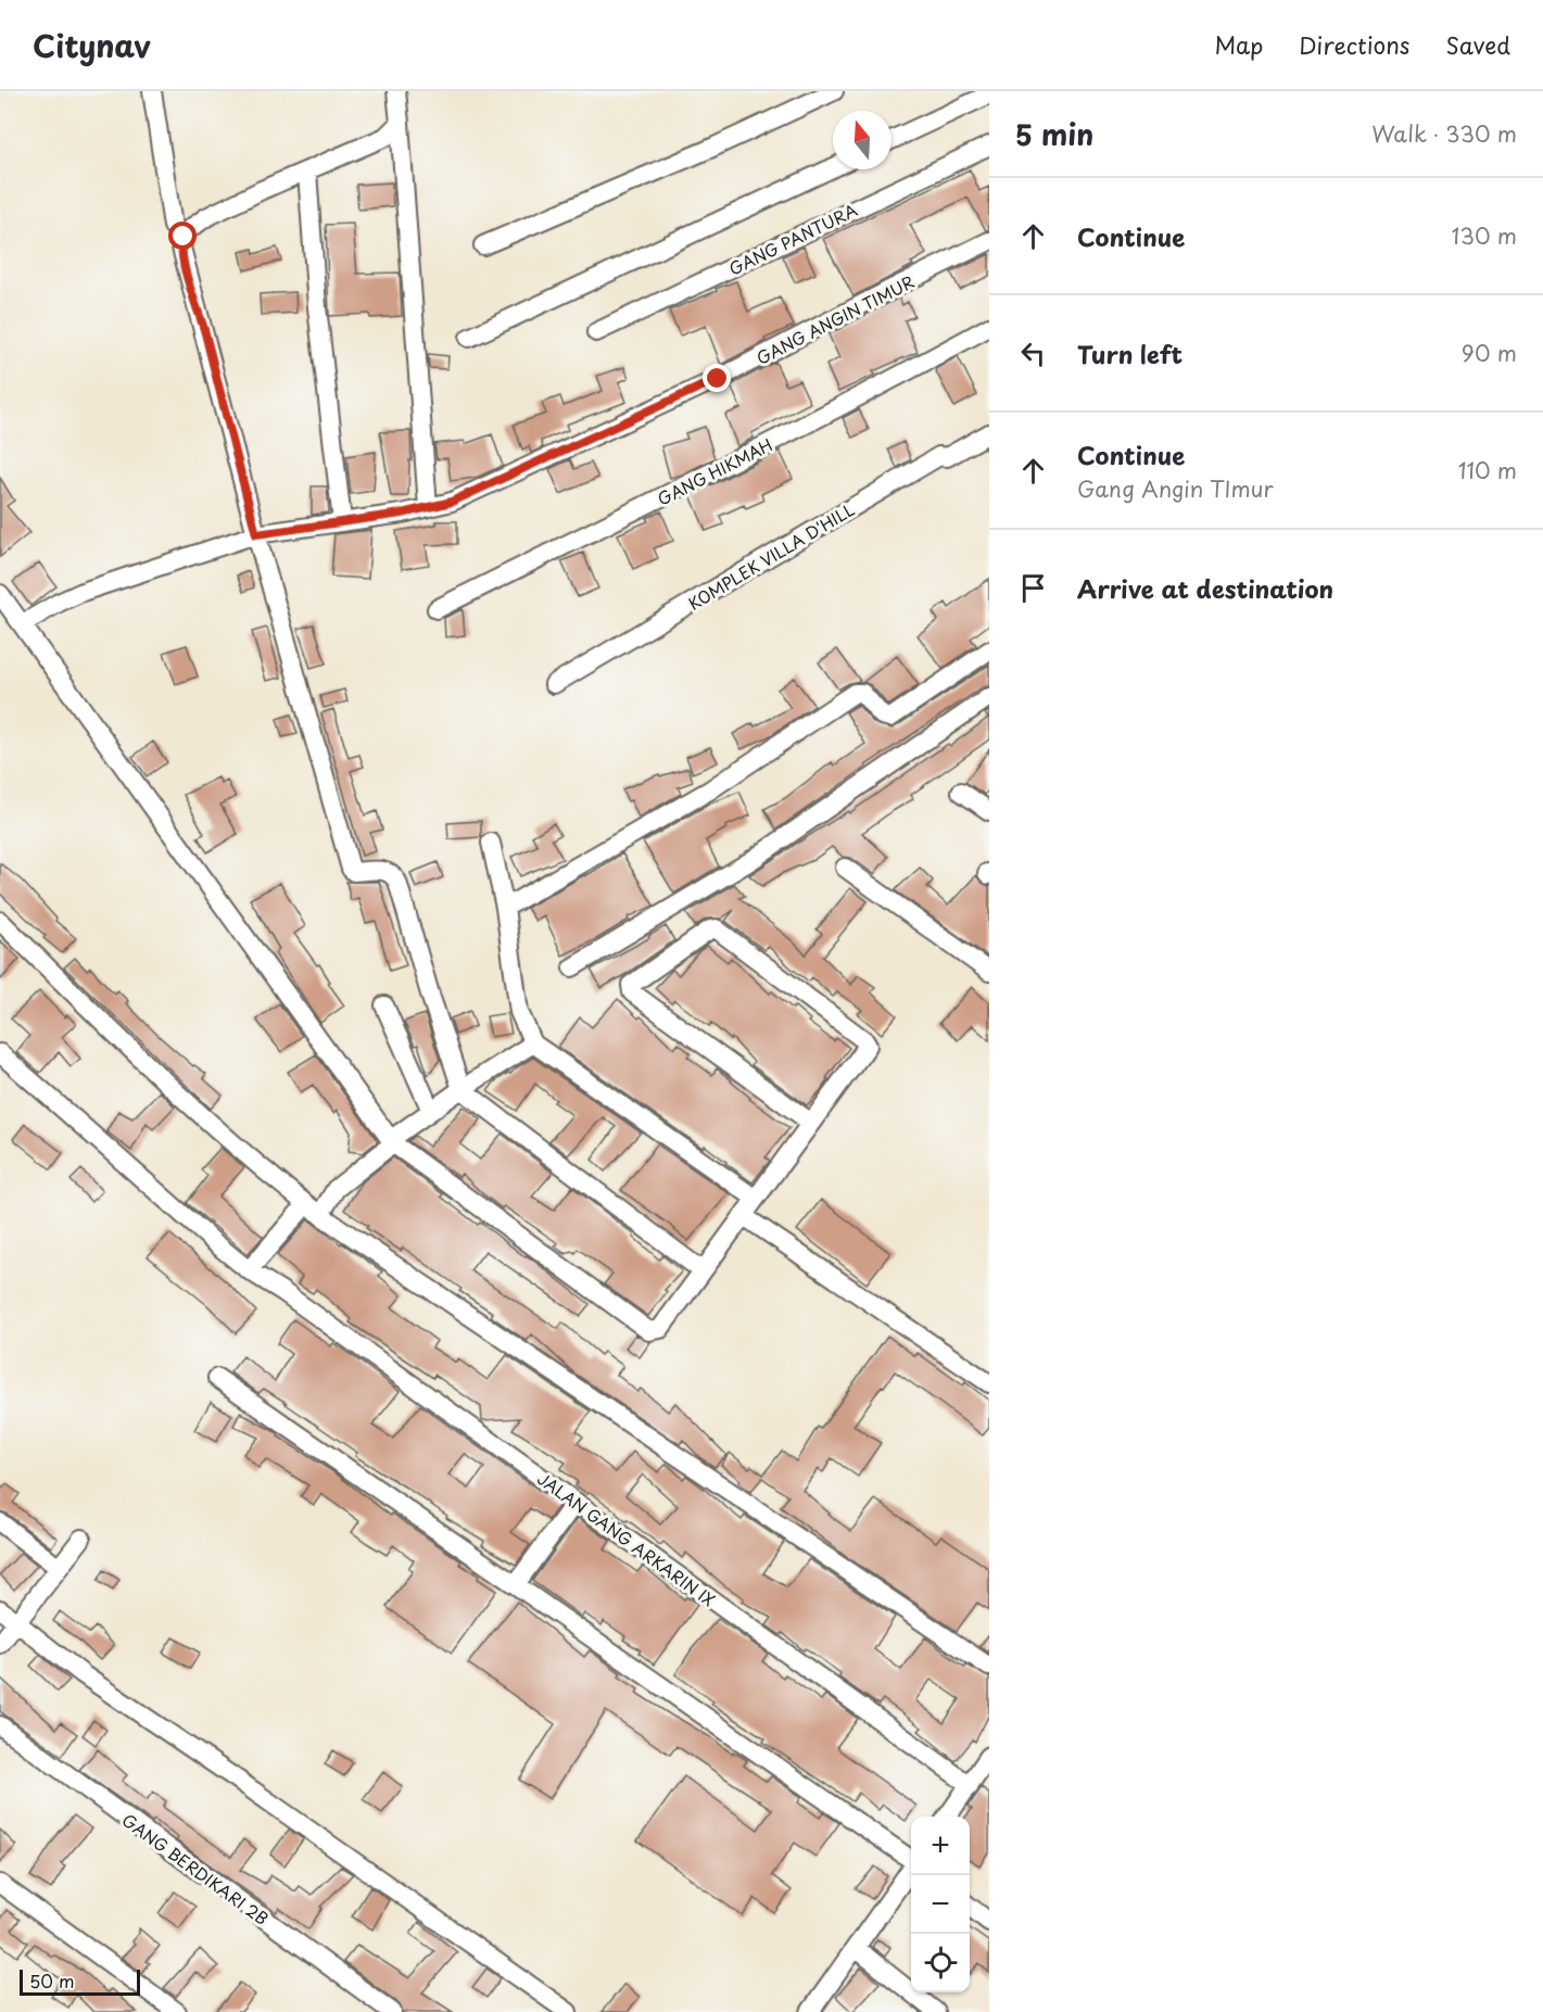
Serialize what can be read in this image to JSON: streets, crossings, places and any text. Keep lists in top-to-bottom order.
{
  "streets": {
    "street": [
      "GANG PANTURA",
      "GANG ANGIN TIMUR",
      "GANG HIKMAH",
      "KOMPLEK VILLA D'HILL",
      "JALAN GANG ARKARIN IX",
      "GANG BERDIKARI 2B"
    ]
  },
  "scale_bar": "50 m",
  "north": "top",
  "page": {
    "header": "Citynav",
    "nav": ["Map", "Directions", "Saved"],
    "heading": ["5 min", "Walk · 330 m"],
    "list": [
      ["Continue", "130 m"],
      ["Turn left", "90 m"],
      ["Continue", "Gang Angin TImur", "110 m"],
      "Arrive at destination"
    ],
    "map_buttons": ["+", "−"],
    "scale": "50 m"
  }
}
